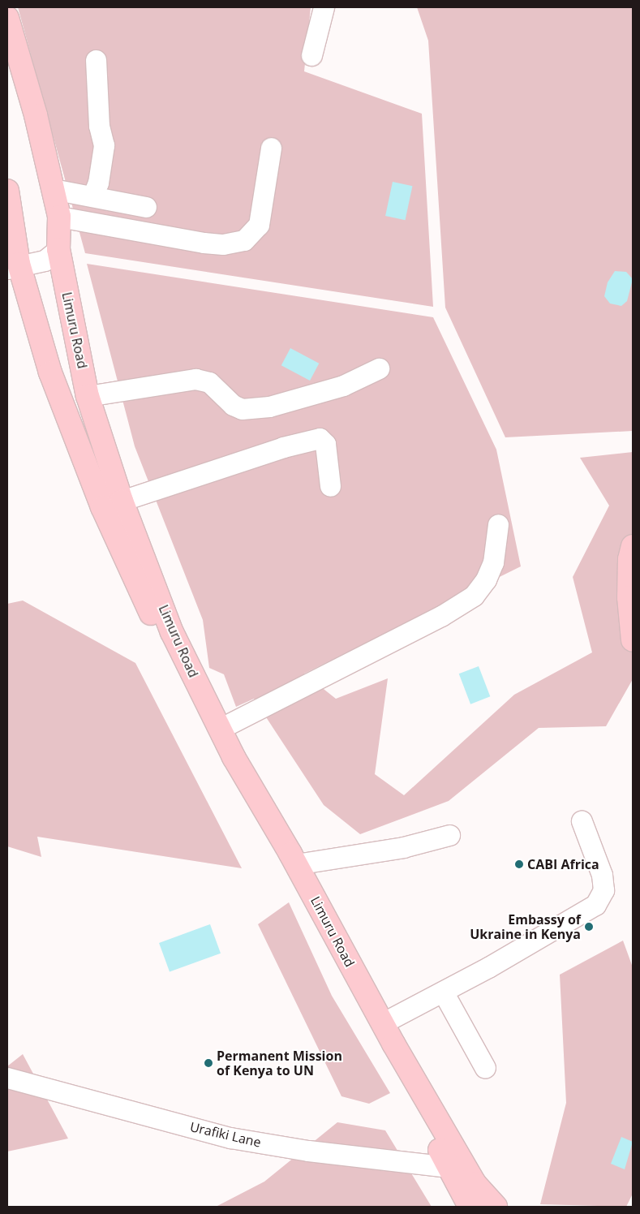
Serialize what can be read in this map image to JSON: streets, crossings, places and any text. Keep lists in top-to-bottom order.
{
  "streets": {
    "main road": ["Limuru Road"],
    "street": ["Urafiki Lane"]
  },
  "crossings": [
    ["Limuru Road", "Urafiki Lane"]
  ],
  "places": ["CABI Africa", "Embassy of Ukraine in Kenya", "Permanent Mission of Kenya to UN"]
}
